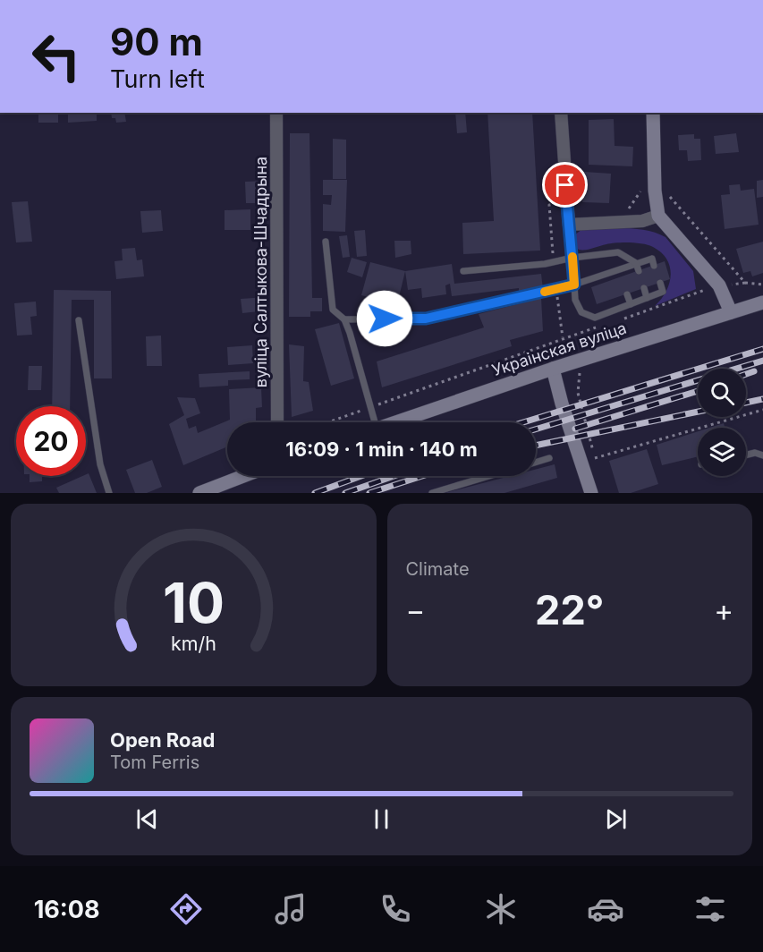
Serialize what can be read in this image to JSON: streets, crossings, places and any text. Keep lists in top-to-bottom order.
{
  "streets": {
    "main road": ["Украінская вуліца"],
    "street": ["вуліца Салтыкова-Шчадрына"]
  },
  "page": {
    "turn": ["90 m", "Turn left"],
    "limit": "20",
    "trip": "16:09 · 1 min · 140 m",
    "tile": "Climate",
    "heat": ["−", "22°", "+"],
    "song": ["Open Road", "Tom Ferris"],
    "tabs": "16:08",
    "gauge": ["10", "km/h"]
  }
}
